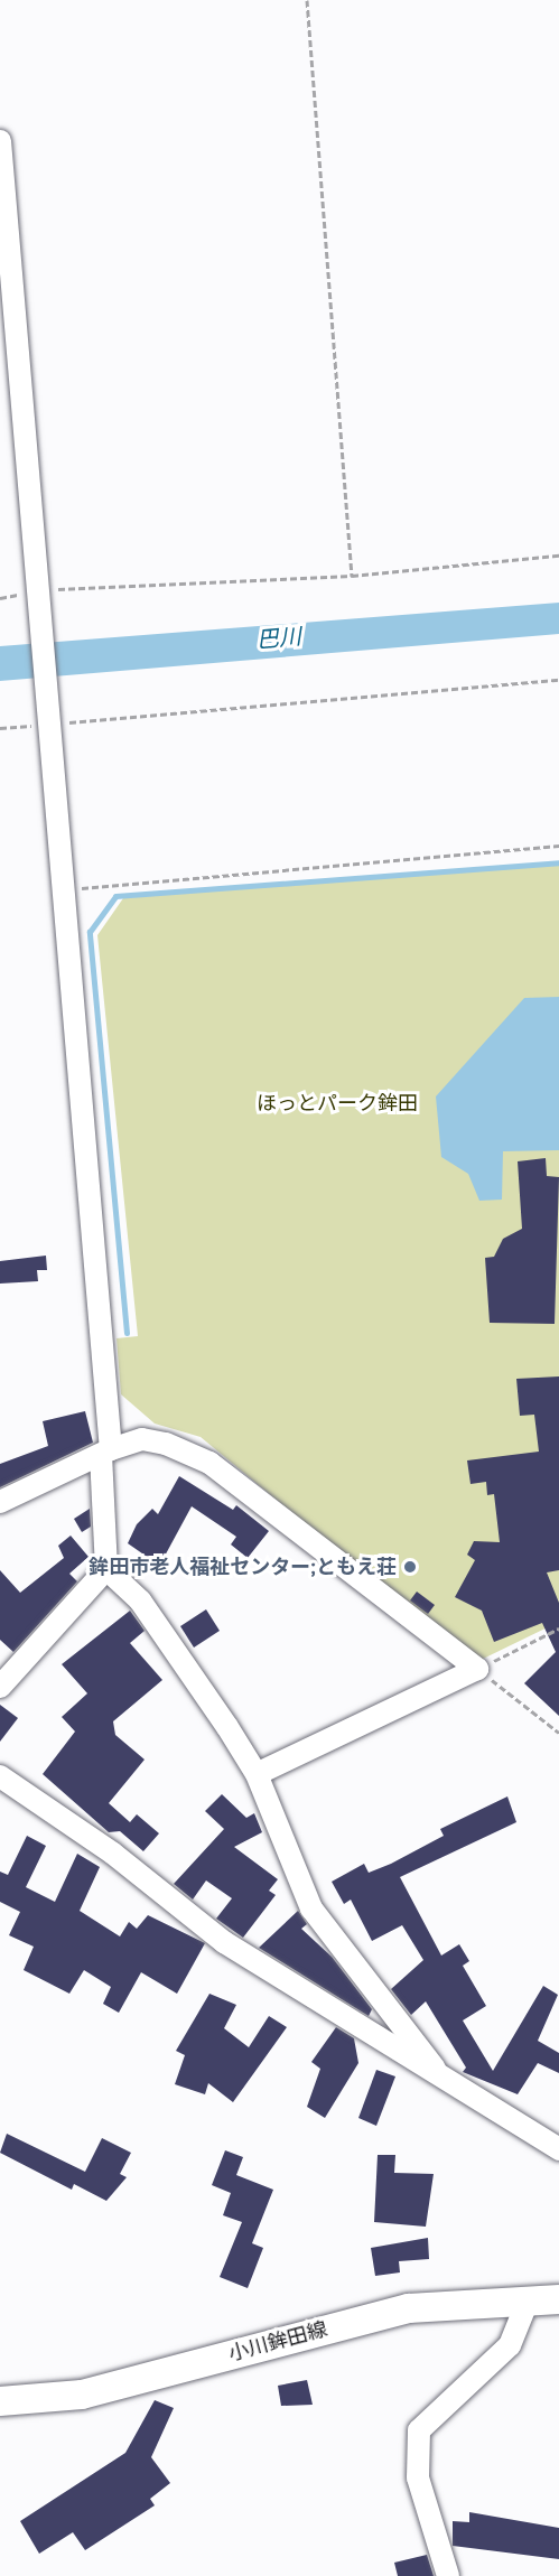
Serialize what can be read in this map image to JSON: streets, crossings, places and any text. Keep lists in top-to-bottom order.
{
  "streets": {
    "main road": ["小川鉾田線"]
  },
  "water": ["巴川"],
  "parks": ["ほっとパーク鉾田"],
  "places": ["鉾田市老人福祉センター;ともえ荘"]
}
